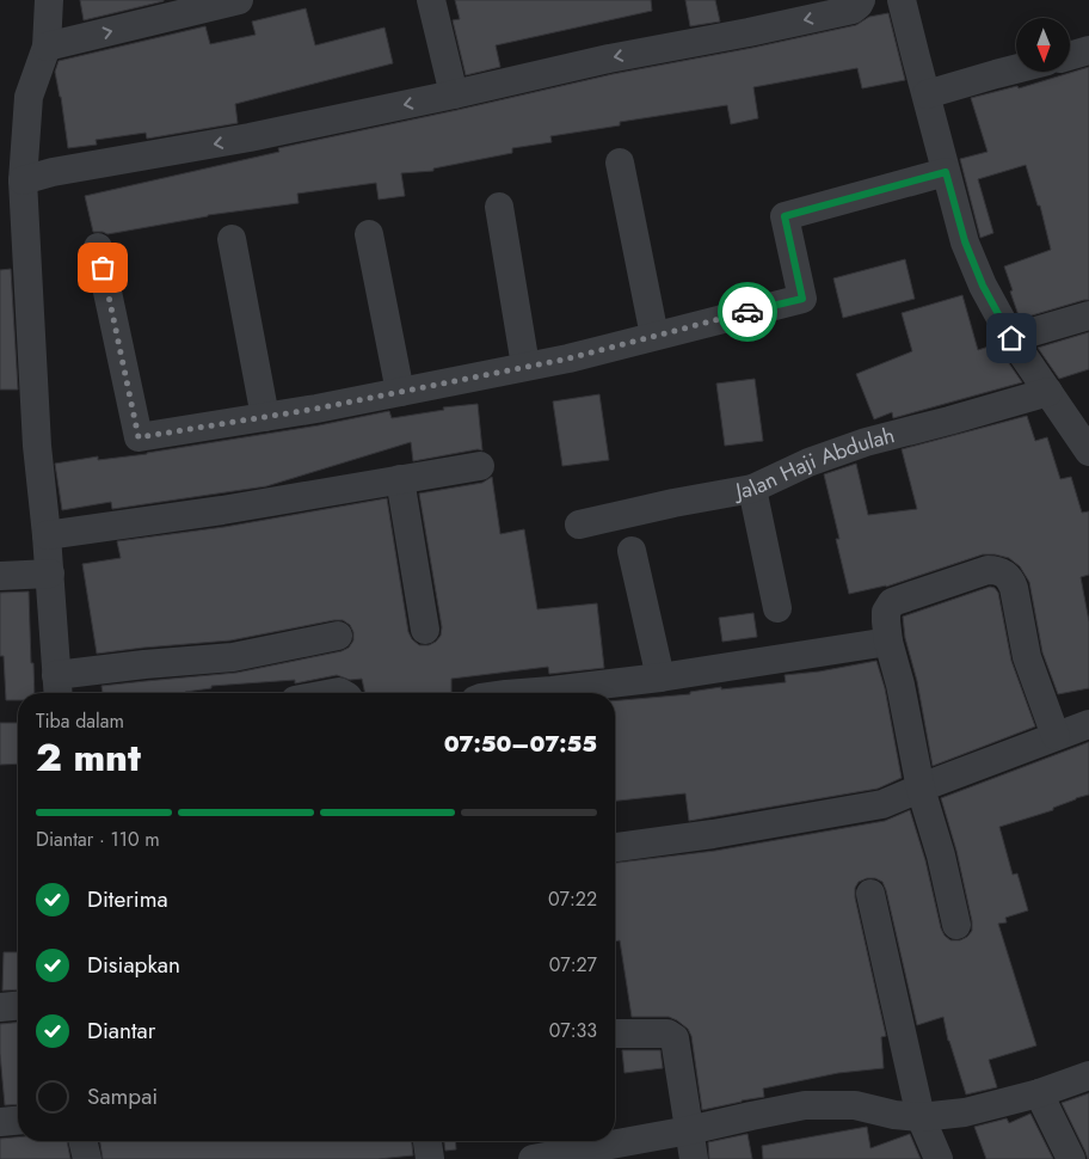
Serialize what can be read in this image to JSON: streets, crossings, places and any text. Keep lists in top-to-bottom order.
{
  "streets": {
    "street": ["Jalan Haji Abdulah"]
  },
  "north": "bottom",
  "page": {
    "heading": ["2 mnt", "Tiba dalam", "07:50–07:55"],
    "bar": "Diantar · 110 m",
    "list": [
      ["Diterima", "07:22"],
      ["Disiapkan", "07:27"],
      ["Diantar", "07:33"],
      "Sampai"
    ]
  }
}
